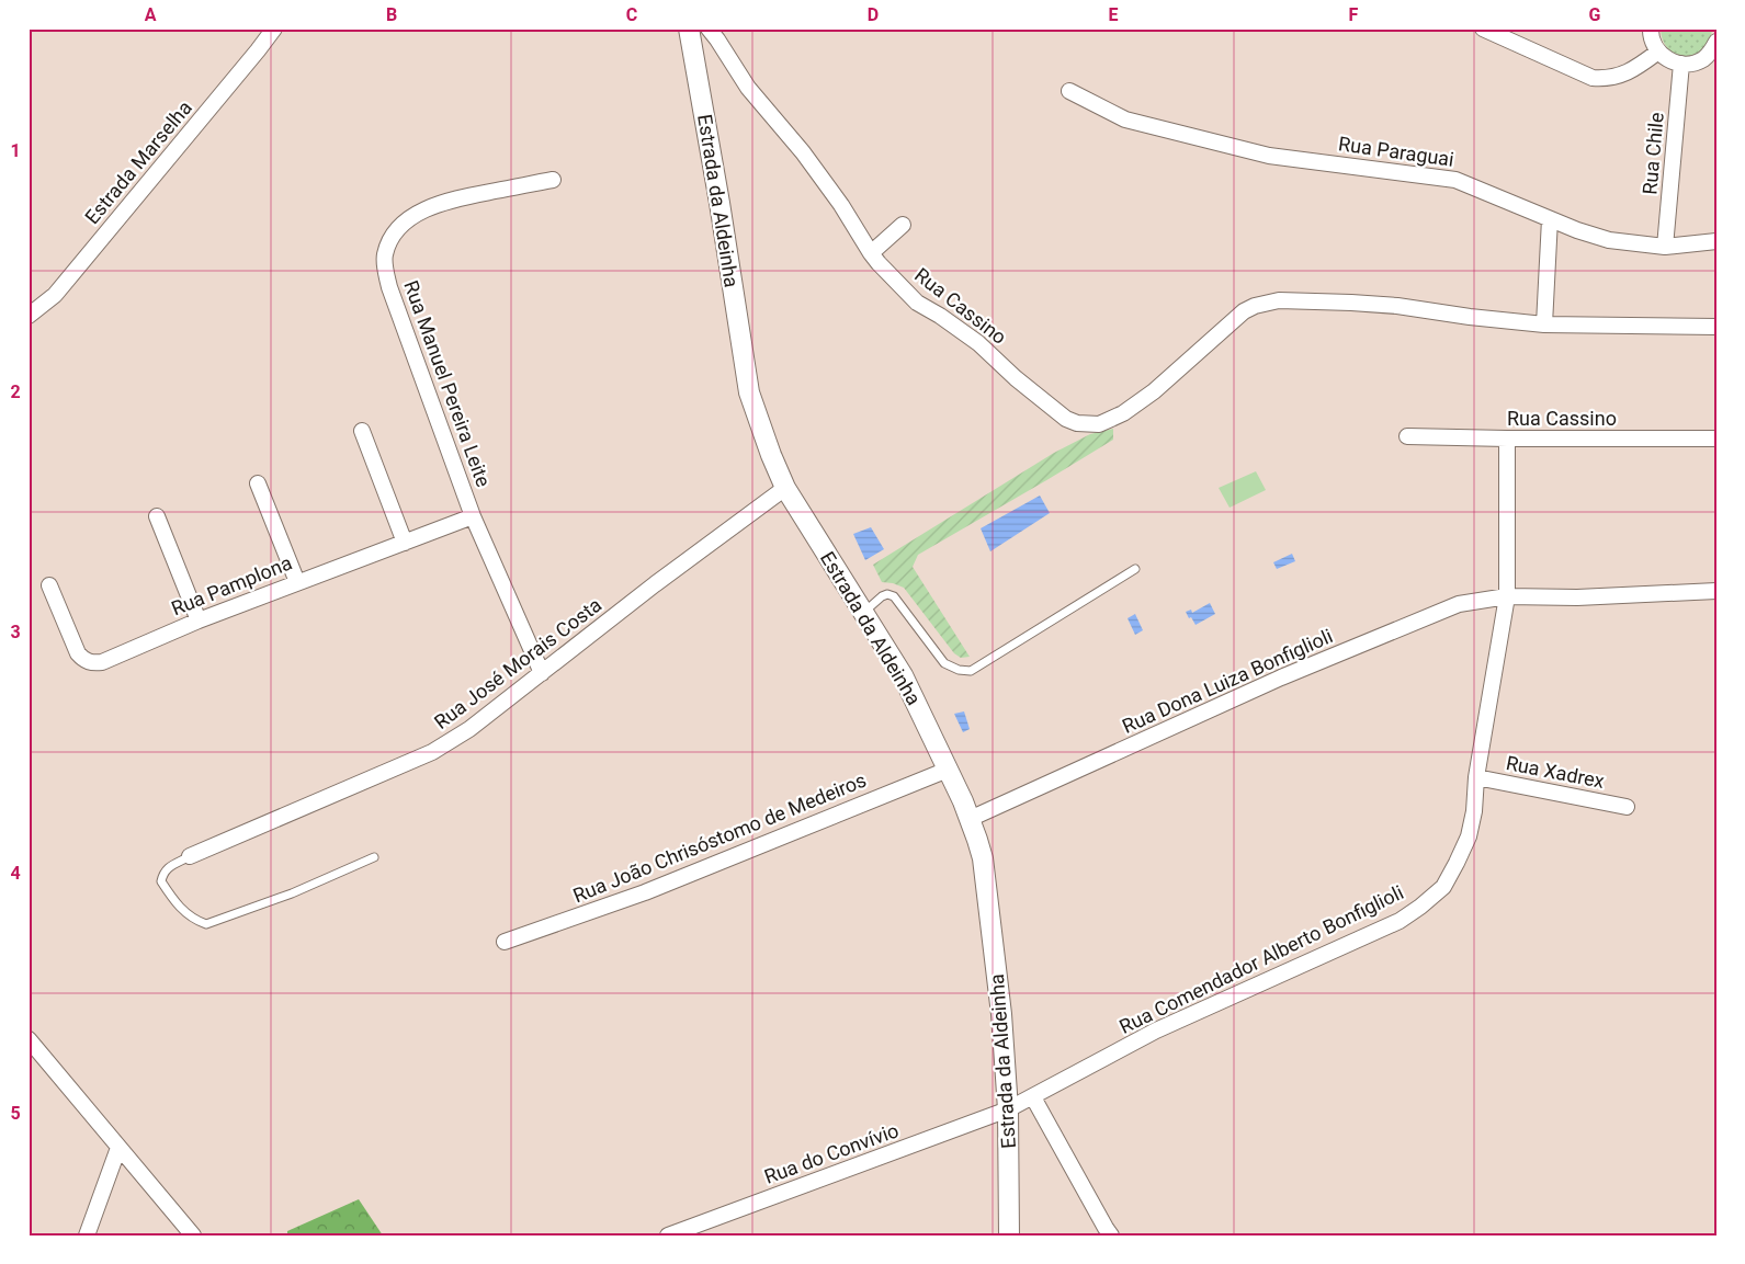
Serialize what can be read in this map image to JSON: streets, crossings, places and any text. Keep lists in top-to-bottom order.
{
  "streets": {
    "street": [
      "Rua Paraguai",
      "Rua Chile",
      "Estrada Marselha",
      "Estrada da Aldeinha",
      "Rua Cassino",
      "Rua Manuel Pereira Leite",
      "Rua Pamplona",
      "Rua José Morais Costa",
      "Rua Dona Luiza Bonfiglioli",
      "Rua Xadrex",
      "Rua João Chrisóstomo de Medeiros",
      "Rua Comendador Alberto Bonfiglioli",
      "Rua do Convívio"
    ]
  },
  "crossings": [
    ["Rua Paraguai", "Rua Chile"],
    ["Estrada da Aldeinha", "Rua José Morais Costa"],
    ["Estrada da Aldeinha", "Rua Dona Luiza Bonfiglioli"],
    ["Estrada da Aldeinha", "Rua João Chrisóstomo de Medeiros"],
    ["Estrada da Aldeinha", "Rua Comendador Alberto Bonfiglioli"],
    ["Estrada da Aldeinha", "Rua do Convívio"],
    ["Rua Cassino", "Rua Comendador Alberto Bonfiglioli"],
    ["Rua Manuel Pereira Leite", "Rua Pamplona"],
    ["Rua Manuel Pereira Leite", "Rua José Morais Costa"],
    ["Rua Dona Luiza Bonfiglioli", "Rua Comendador Alberto Bonfiglioli"],
    ["Rua Xadrex", "Rua Comendador Alberto Bonfiglioli"],
    ["Rua Comendador Alberto Bonfiglioli", "Rua do Convívio"]
  ],
  "grid": {
    "columns": [
      "A",
      "B",
      "C",
      "D",
      "E",
      "F",
      "G"
    ],
    "rows": [
      "1",
      "2",
      "3",
      "4",
      "5"
    ]
  }
}
